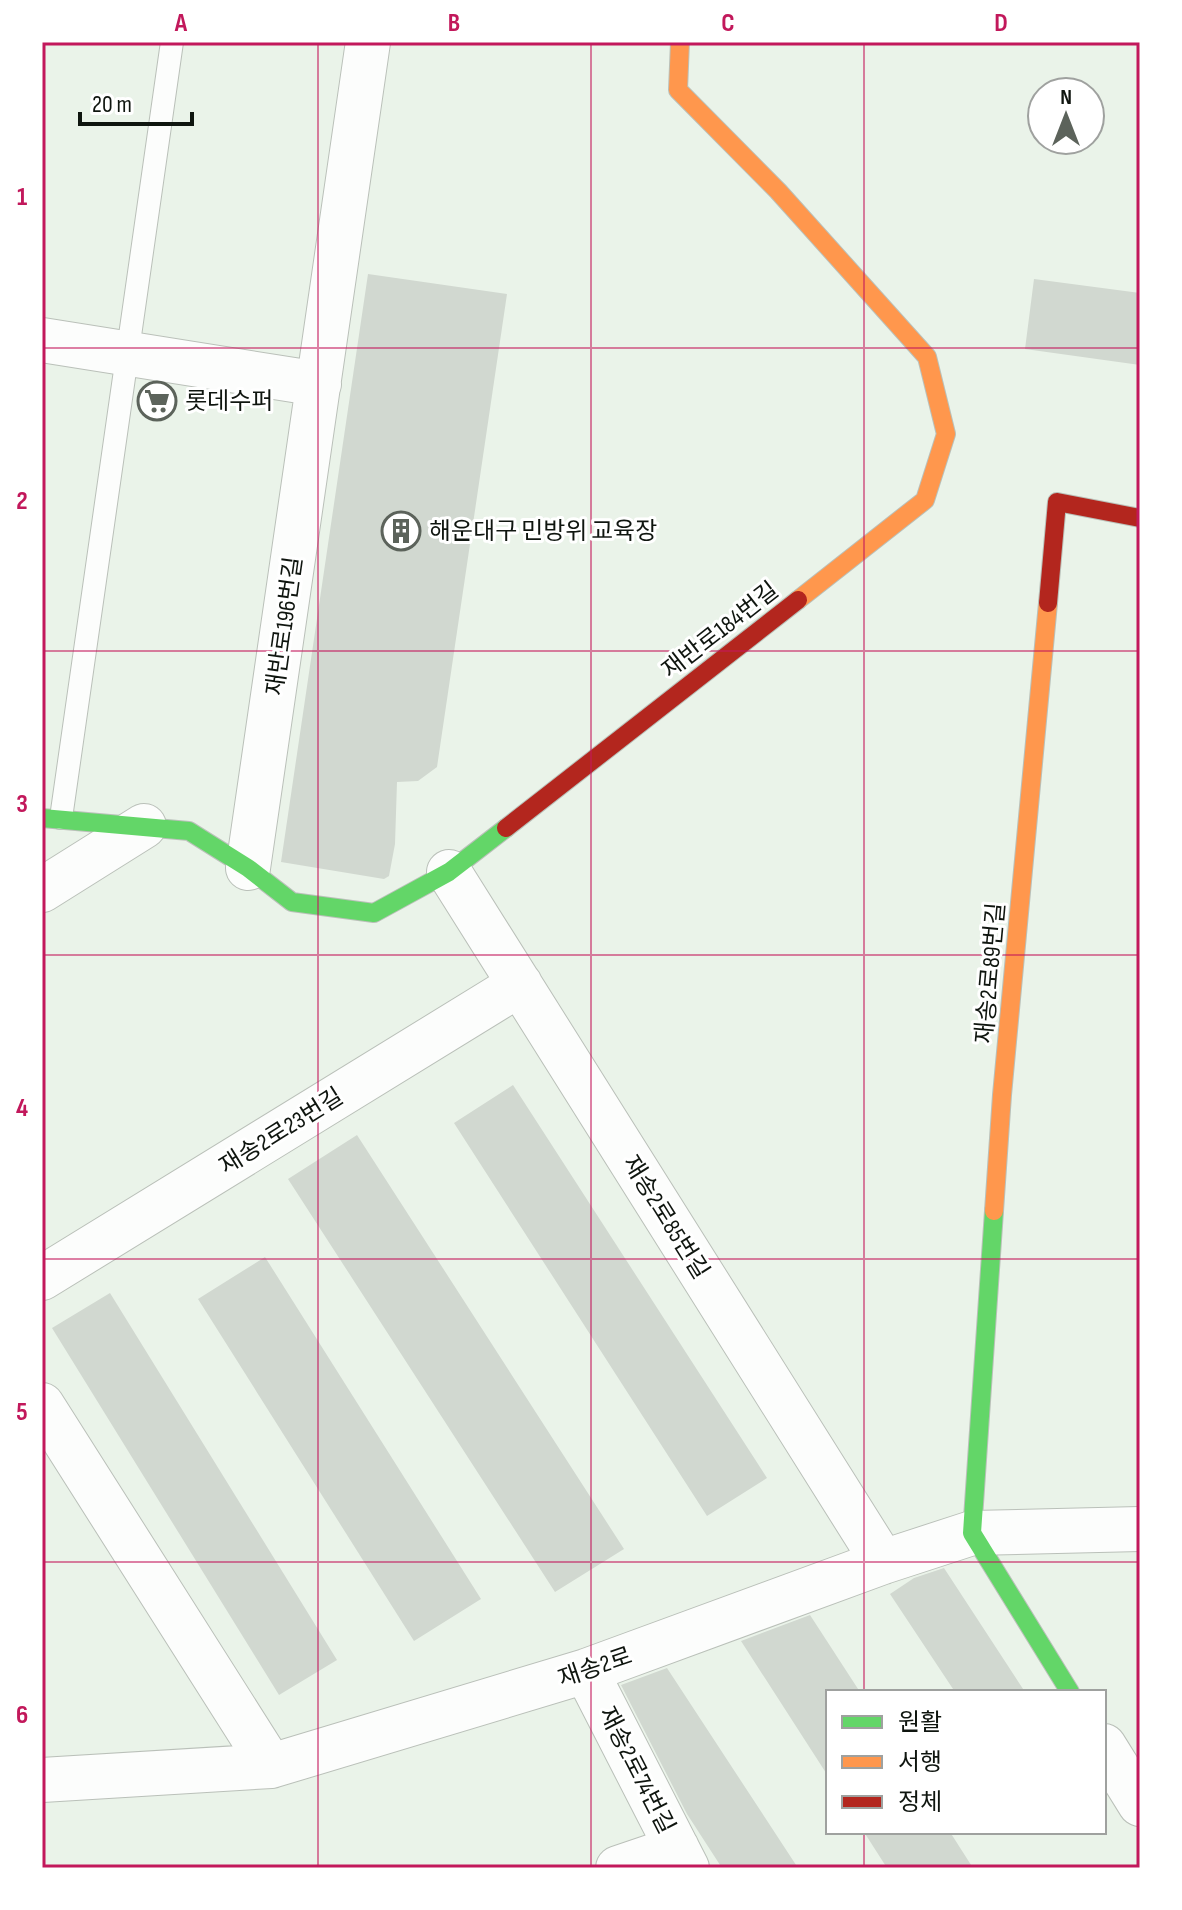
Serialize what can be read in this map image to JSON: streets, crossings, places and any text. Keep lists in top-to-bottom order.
{
  "streets": {
    "street": [
      "재반로196번길",
      "재반로184번길",
      "재송2로89번길",
      "재송2로23번길",
      "재송2로85번길",
      "재송2로",
      "재송2로74번길"
    ]
  },
  "crossings": [
    ["재반로196번길", "재반로184번길"],
    ["재반로184번길", "재송2로85번길"],
    ["재송2로89번길", "재송2로"],
    ["재송2로23번길", "재송2로85번길"],
    ["재송2로85번길", "재송2로"],
    ["재송2로", "재송2로74번길"]
  ],
  "places": {
    "supermarket": ["롯데수퍼"],
    "building": ["해운대구 민방위 교육장"]
  },
  "legend": ["원활", "서행", "정체"],
  "scale_bar": "20 m",
  "north": "top",
  "grid": {
    "columns": [
      "A",
      "B",
      "C",
      "D"
    ],
    "rows": [
      "1",
      "2",
      "3",
      "4",
      "5",
      "6"
    ]
  }
}
